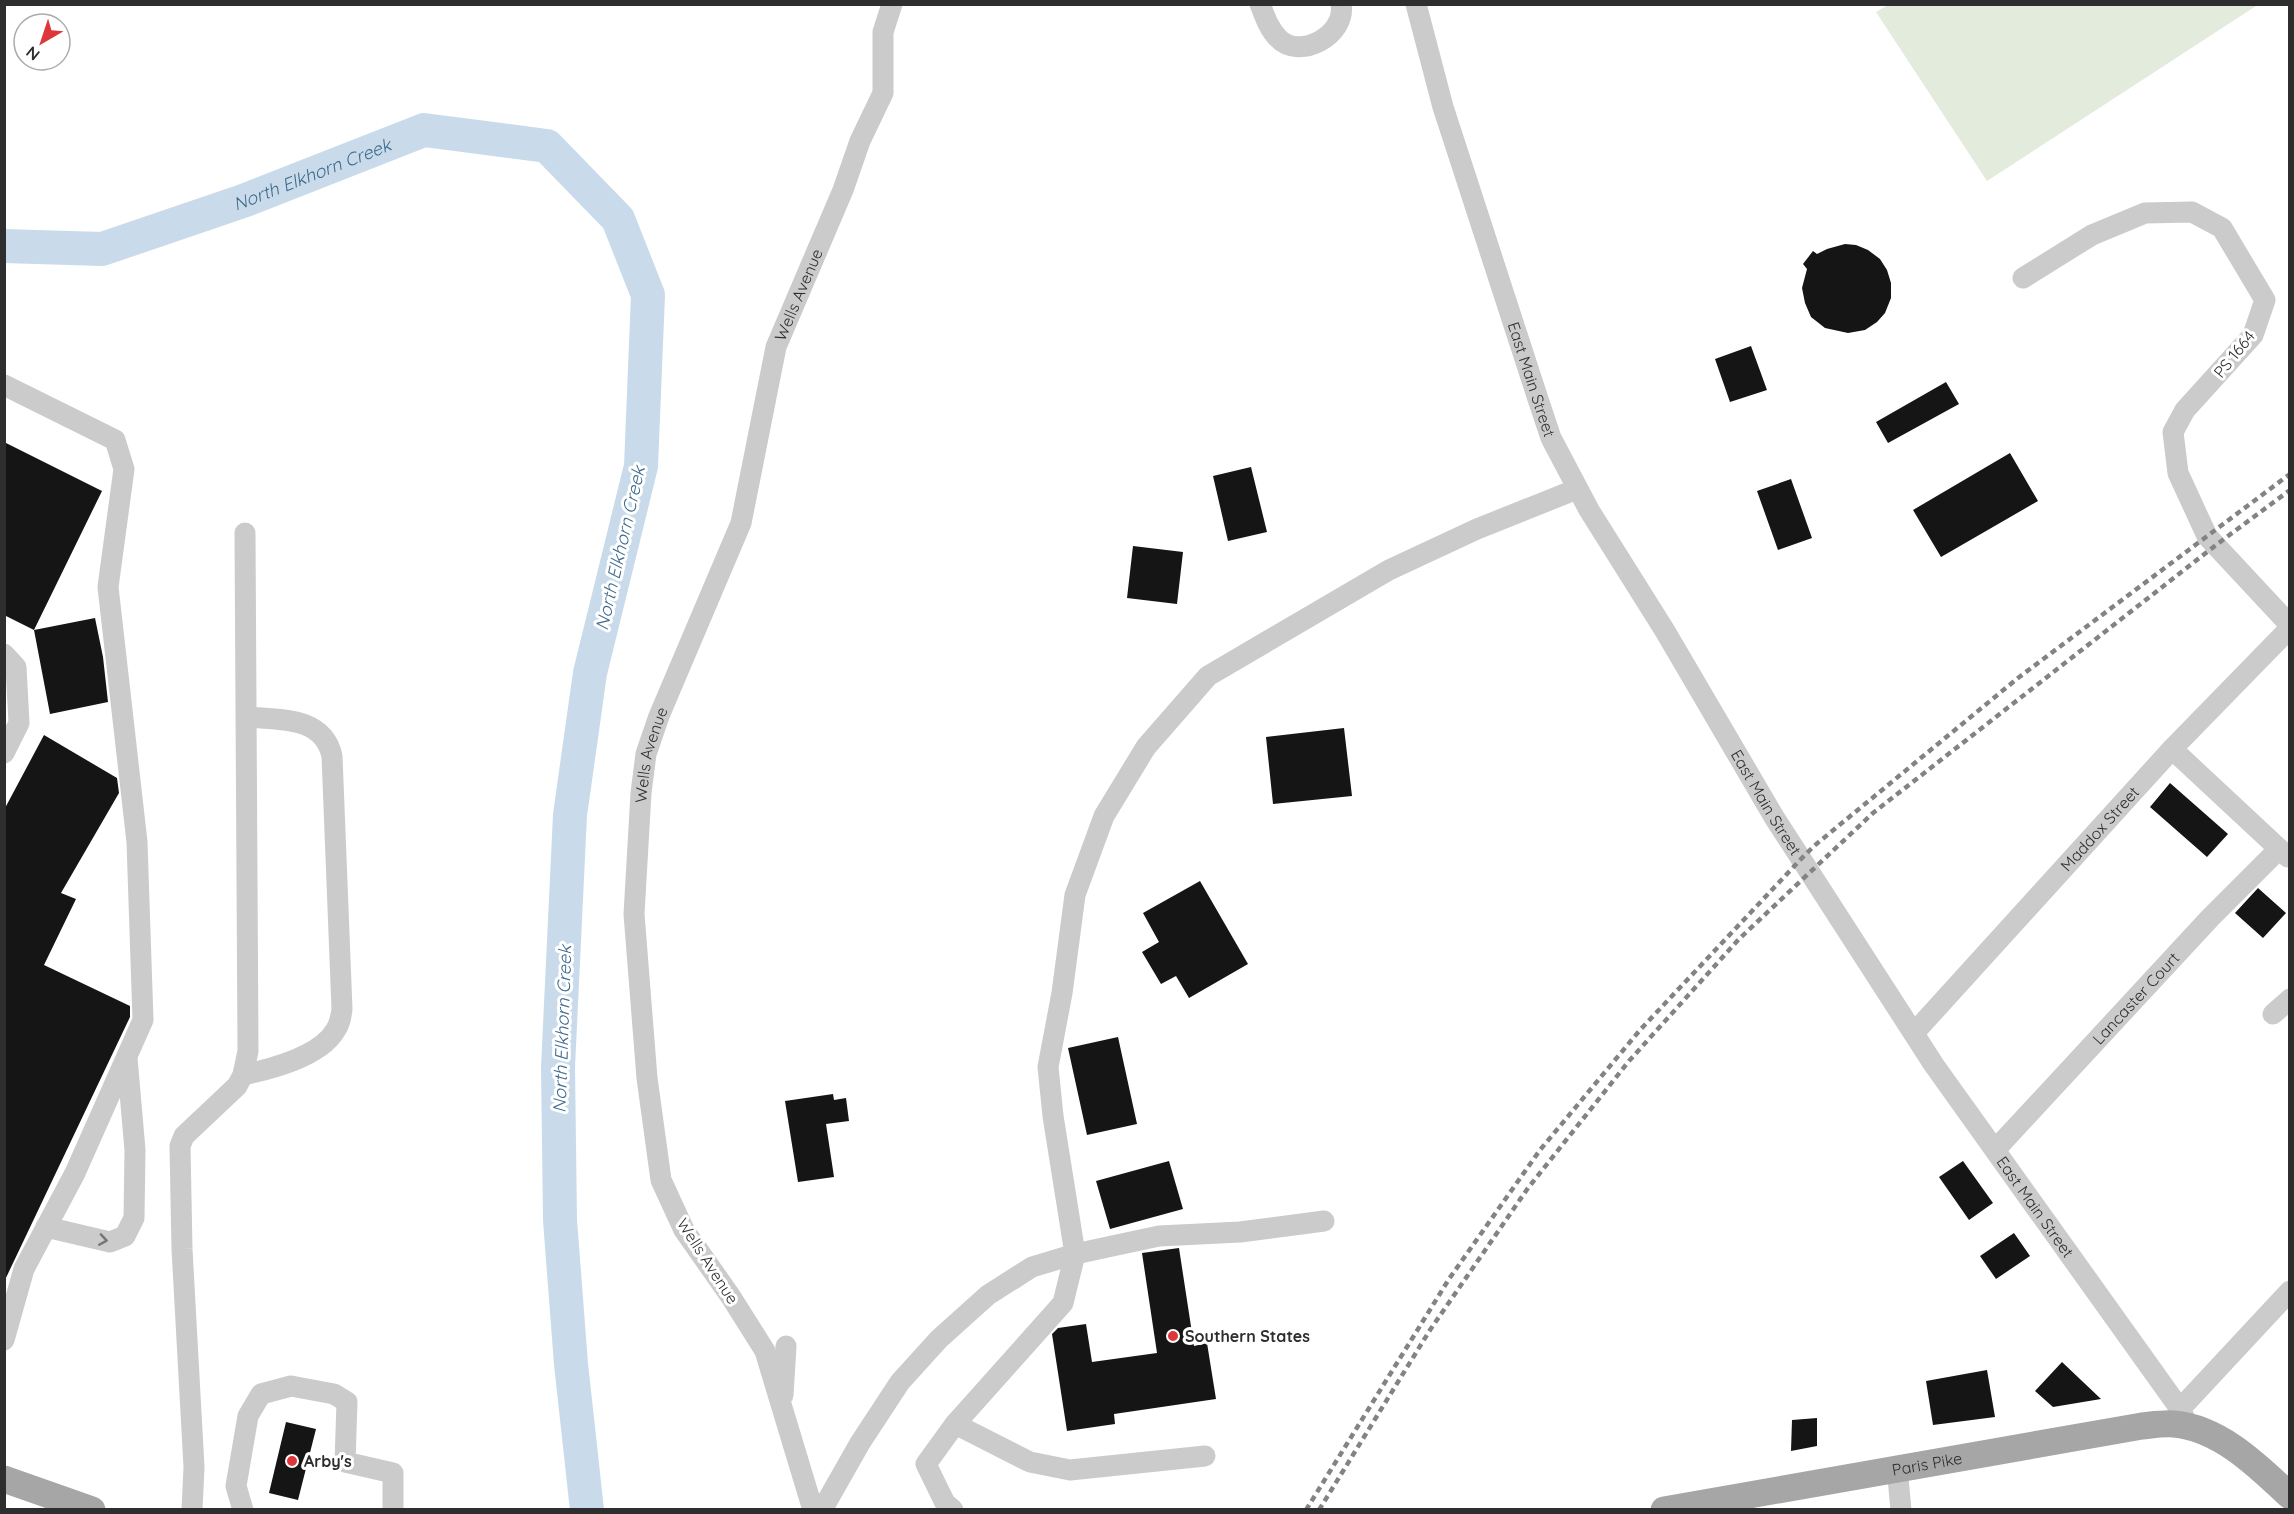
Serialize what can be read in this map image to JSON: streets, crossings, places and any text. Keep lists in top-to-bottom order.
{
  "streets": {
    "main road": ["Paris Pike"],
    "street": [
      "Wells Avenue",
      "PS 1664",
      "East Main Street",
      "Maddox Street",
      "Lancaster Court"
    ]
  },
  "crossings": [
    ["PS 1664", "Maddox Street"],
    ["East Main Street", "Maddox Street"],
    ["East Main Street", "Lancaster Court"],
    ["East Main Street", "Paris Pike"]
  ],
  "water": ["North Elkhorn Creek"],
  "places": ["Southern States", "Arby's"],
  "north": "bottom left"
}
